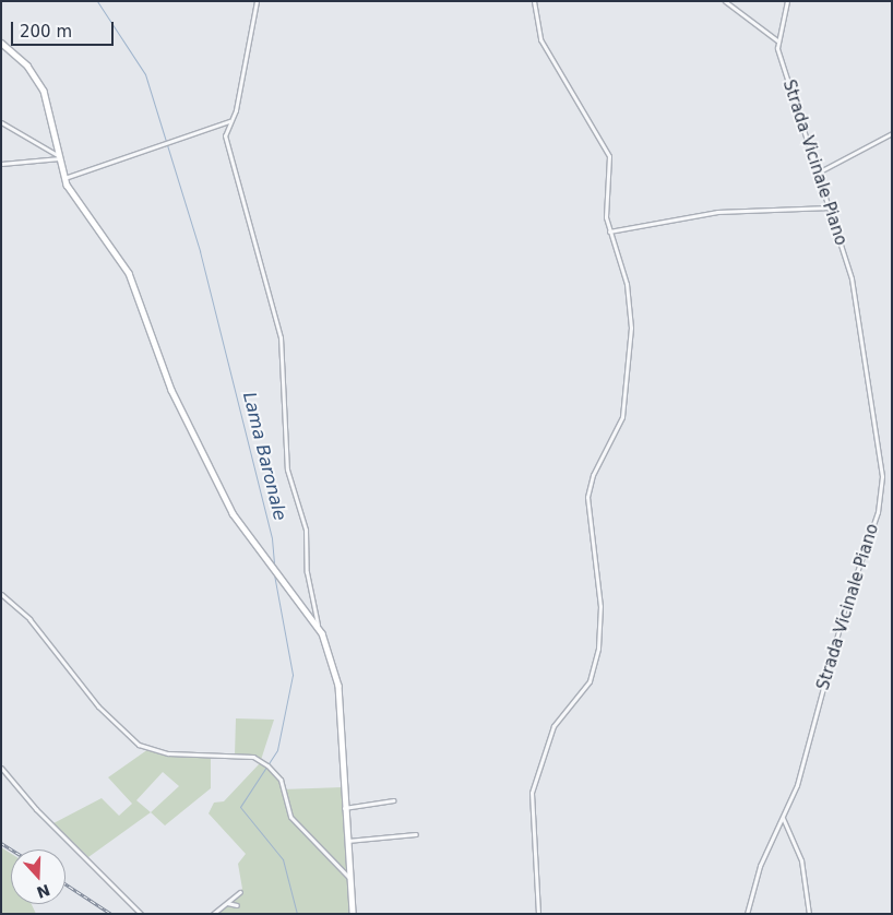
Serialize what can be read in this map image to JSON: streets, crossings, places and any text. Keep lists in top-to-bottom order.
{
  "streets": {
    "street": ["Strada Vicinale Piano"]
  },
  "water": ["Lama Baronale"],
  "scale_bar": "200 m",
  "north": "bottom"
}
